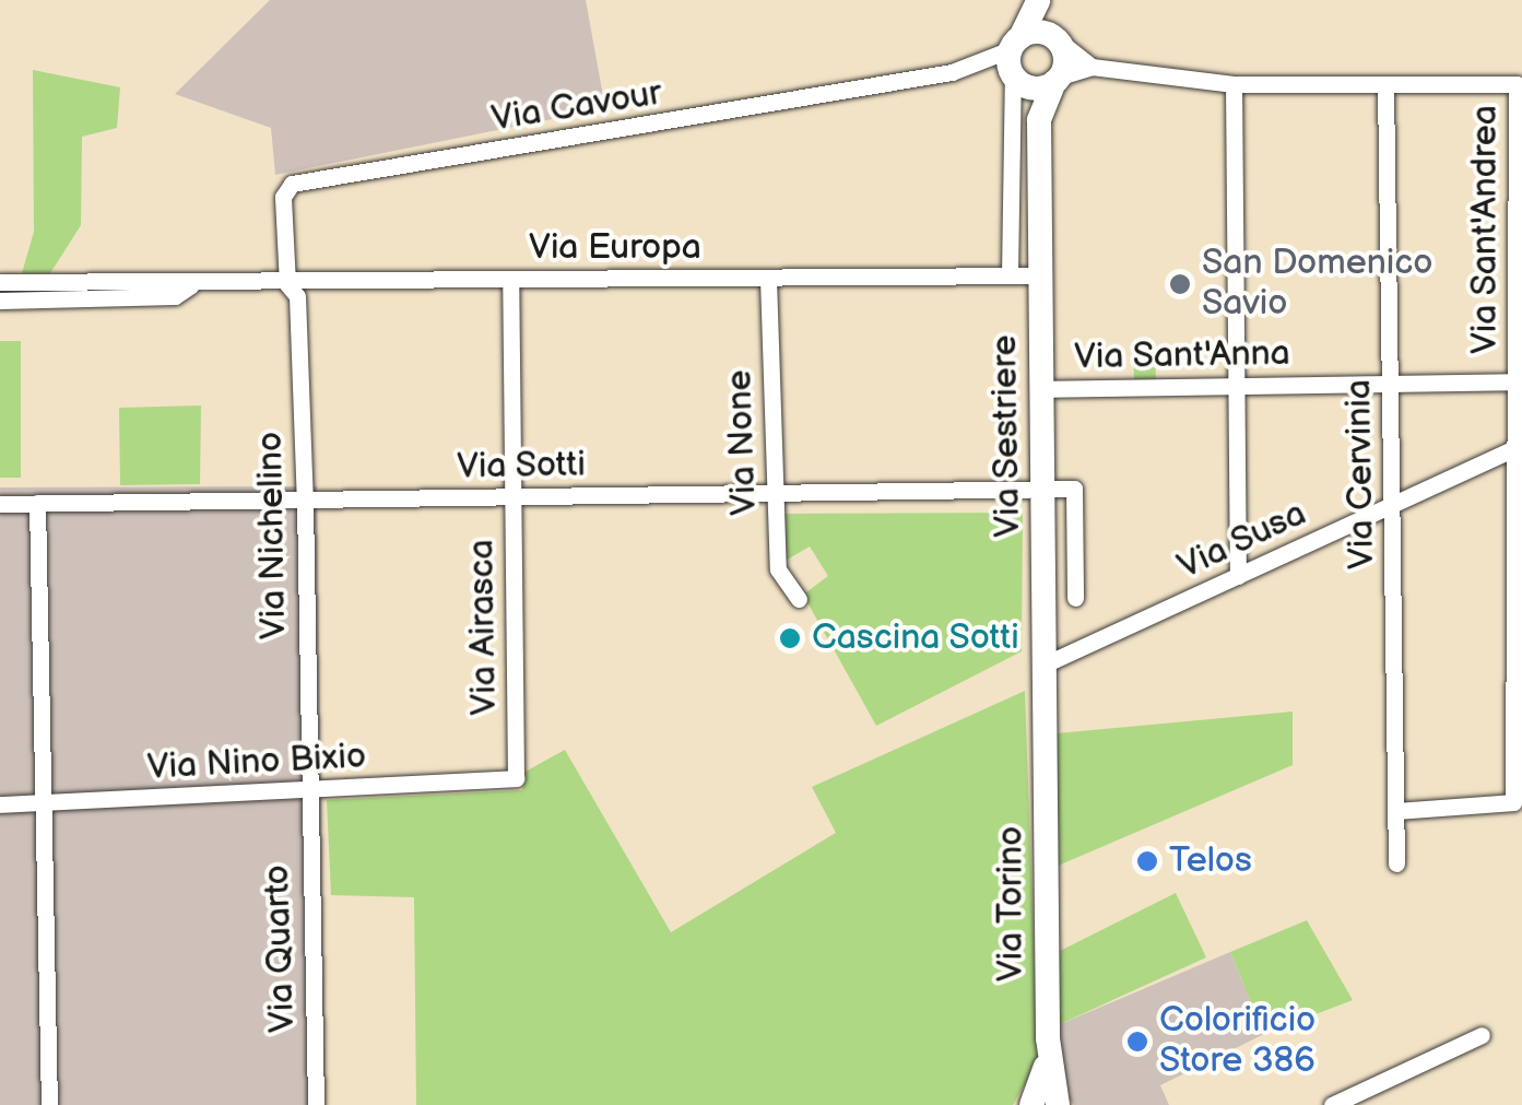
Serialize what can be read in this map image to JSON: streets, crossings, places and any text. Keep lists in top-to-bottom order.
{
  "streets": {
    "main road": ["Via Sestriere", "Via Torino"],
    "street": [
      "Via Cavour",
      "Via Sant'Andrea",
      "Via Europa",
      "Via Sant'Anna",
      "Via None",
      "Via Sotti",
      "Via Cervinia",
      "Via Nichelino",
      "Via Susa",
      "Via Airasca",
      "Via Nino Bixio",
      "Via Quarto"
    ]
  },
  "crossings": [
    ["Via Cavour", "Via Europa"],
    ["Via Cavour", "Via Nichelino"],
    ["Via Sant'Andrea", "Via Sant'Anna"],
    ["Via Sant'Andrea", "Via Cervinia"],
    ["Via Sant'Andrea", "Via Susa"],
    ["Via Europa", "Via Sestriere"],
    ["Via Europa", "Via None"],
    ["Via Europa", "Via Nichelino"],
    ["Via Europa", "Via Airasca"],
    ["Via Sant'Anna", "Via Sestriere"],
    ["Via Sant'Anna", "Via Cervinia"],
    ["Via Sestriere", "Via Sotti"],
    ["Via Sestriere", "Via Susa"],
    ["Via Sestriere", "Via Torino"],
    ["Via None", "Via Sotti"],
    ["Via Sotti", "Via Nichelino"],
    ["Via Sotti", "Via Airasca"],
    ["Via Cervinia", "Via Susa"],
    ["Via Nichelino", "Via Nino Bixio"],
    ["Via Nichelino", "Via Quarto"],
    ["Via Airasca", "Via Nino Bixio"],
    ["Via Nino Bixio", "Via Quarto"]
  ],
  "places": [
    "San Domenico Savio",
    "Cascina Sotti",
    "Telos",
    "Colorificio Store 386"
  ]
}
